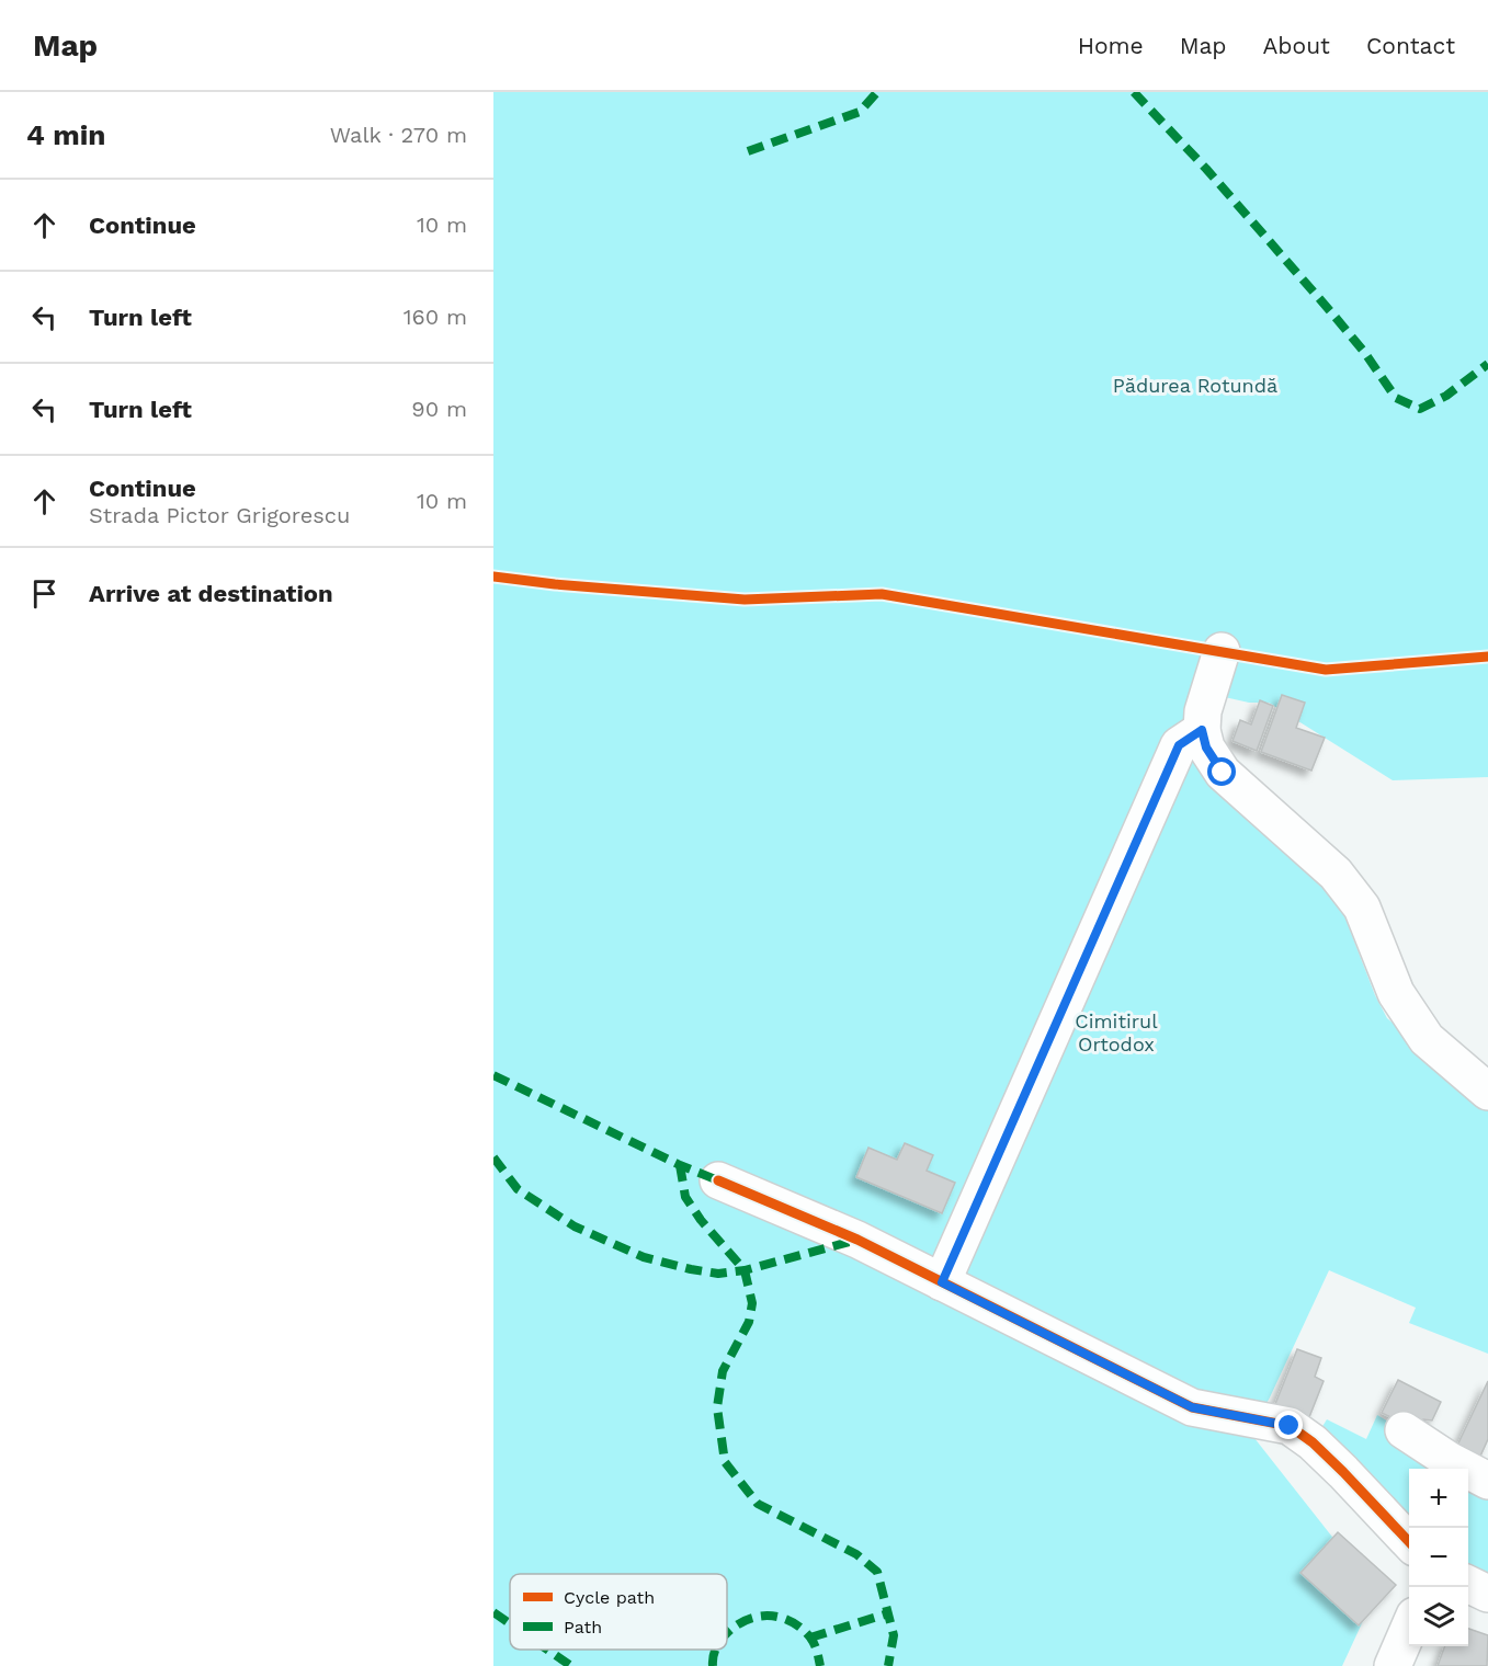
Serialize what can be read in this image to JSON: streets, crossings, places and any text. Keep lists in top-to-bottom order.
{
  "parks": ["Pădurea Rotundă", "Cimitirul Ortodox"],
  "legend": ["Cycle path", "Path"],
  "page": {
    "header": "Map",
    "nav": [
      "Home",
      "Map",
      "About",
      "Contact"
    ],
    "heading": ["4 min", "Walk · 270 m"],
    "list": [
      ["Continue", "10 m"],
      ["Turn left", "160 m"],
      ["Turn left", "90 m"],
      ["Continue", "Strada Pictor Grigorescu", "10 m"],
      "Arrive at destination"
    ],
    "map_buttons": ["+", "−"]
  }
}
